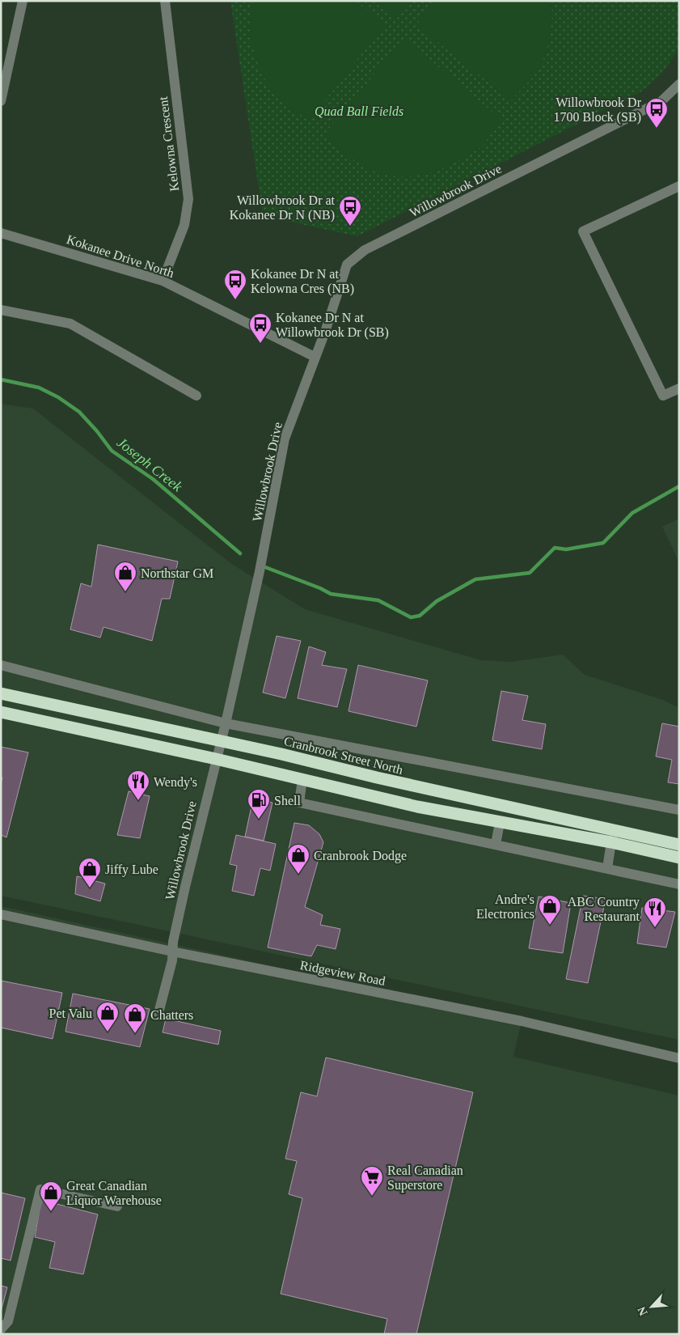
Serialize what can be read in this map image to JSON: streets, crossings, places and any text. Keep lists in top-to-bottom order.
{
  "streets": {
    "highway": ["Cranbrook Street North"],
    "street": [
      "Kelowna Crescent",
      "Willowbrook Drive",
      "Kokanee Drive North",
      "Ridgeview Road"
    ]
  },
  "crossings": [
    ["Kelowna Crescent", "Kokanee Drive North"],
    ["Willowbrook Drive", "Kokanee Drive North"],
    ["Willowbrook Drive", "Cranbrook Street North"],
    ["Willowbrook Drive", "Ridgeview Road"]
  ],
  "water": ["Joseph Creek"],
  "parks": ["Quad Ball Fields"],
  "places": {
    "bus stop": [
      "Willowbrook Dr 1700 Block (SB)",
      "Willowbrook Dr at Kokanee Dr N (NB)",
      "Kokanee Dr N at Kelowna Cres (NB)",
      "Kokanee Dr N at Willowbrook Dr (SB)"
    ],
    "shop": [
      "Northstar GM",
      "Cranbrook Dodge",
      "Jiffy Lube",
      "Andre's Electronics",
      "Pet Valu",
      "Chatters",
      "Great Canadian Liquor Warehouse"
    ],
    "restaurant": ["Wendy's", "ABC Country Restaurant"],
    "fuel station": ["Shell"],
    "supermarket": ["Real Canadian Superstore"]
  },
  "north": "bottom left"
}
